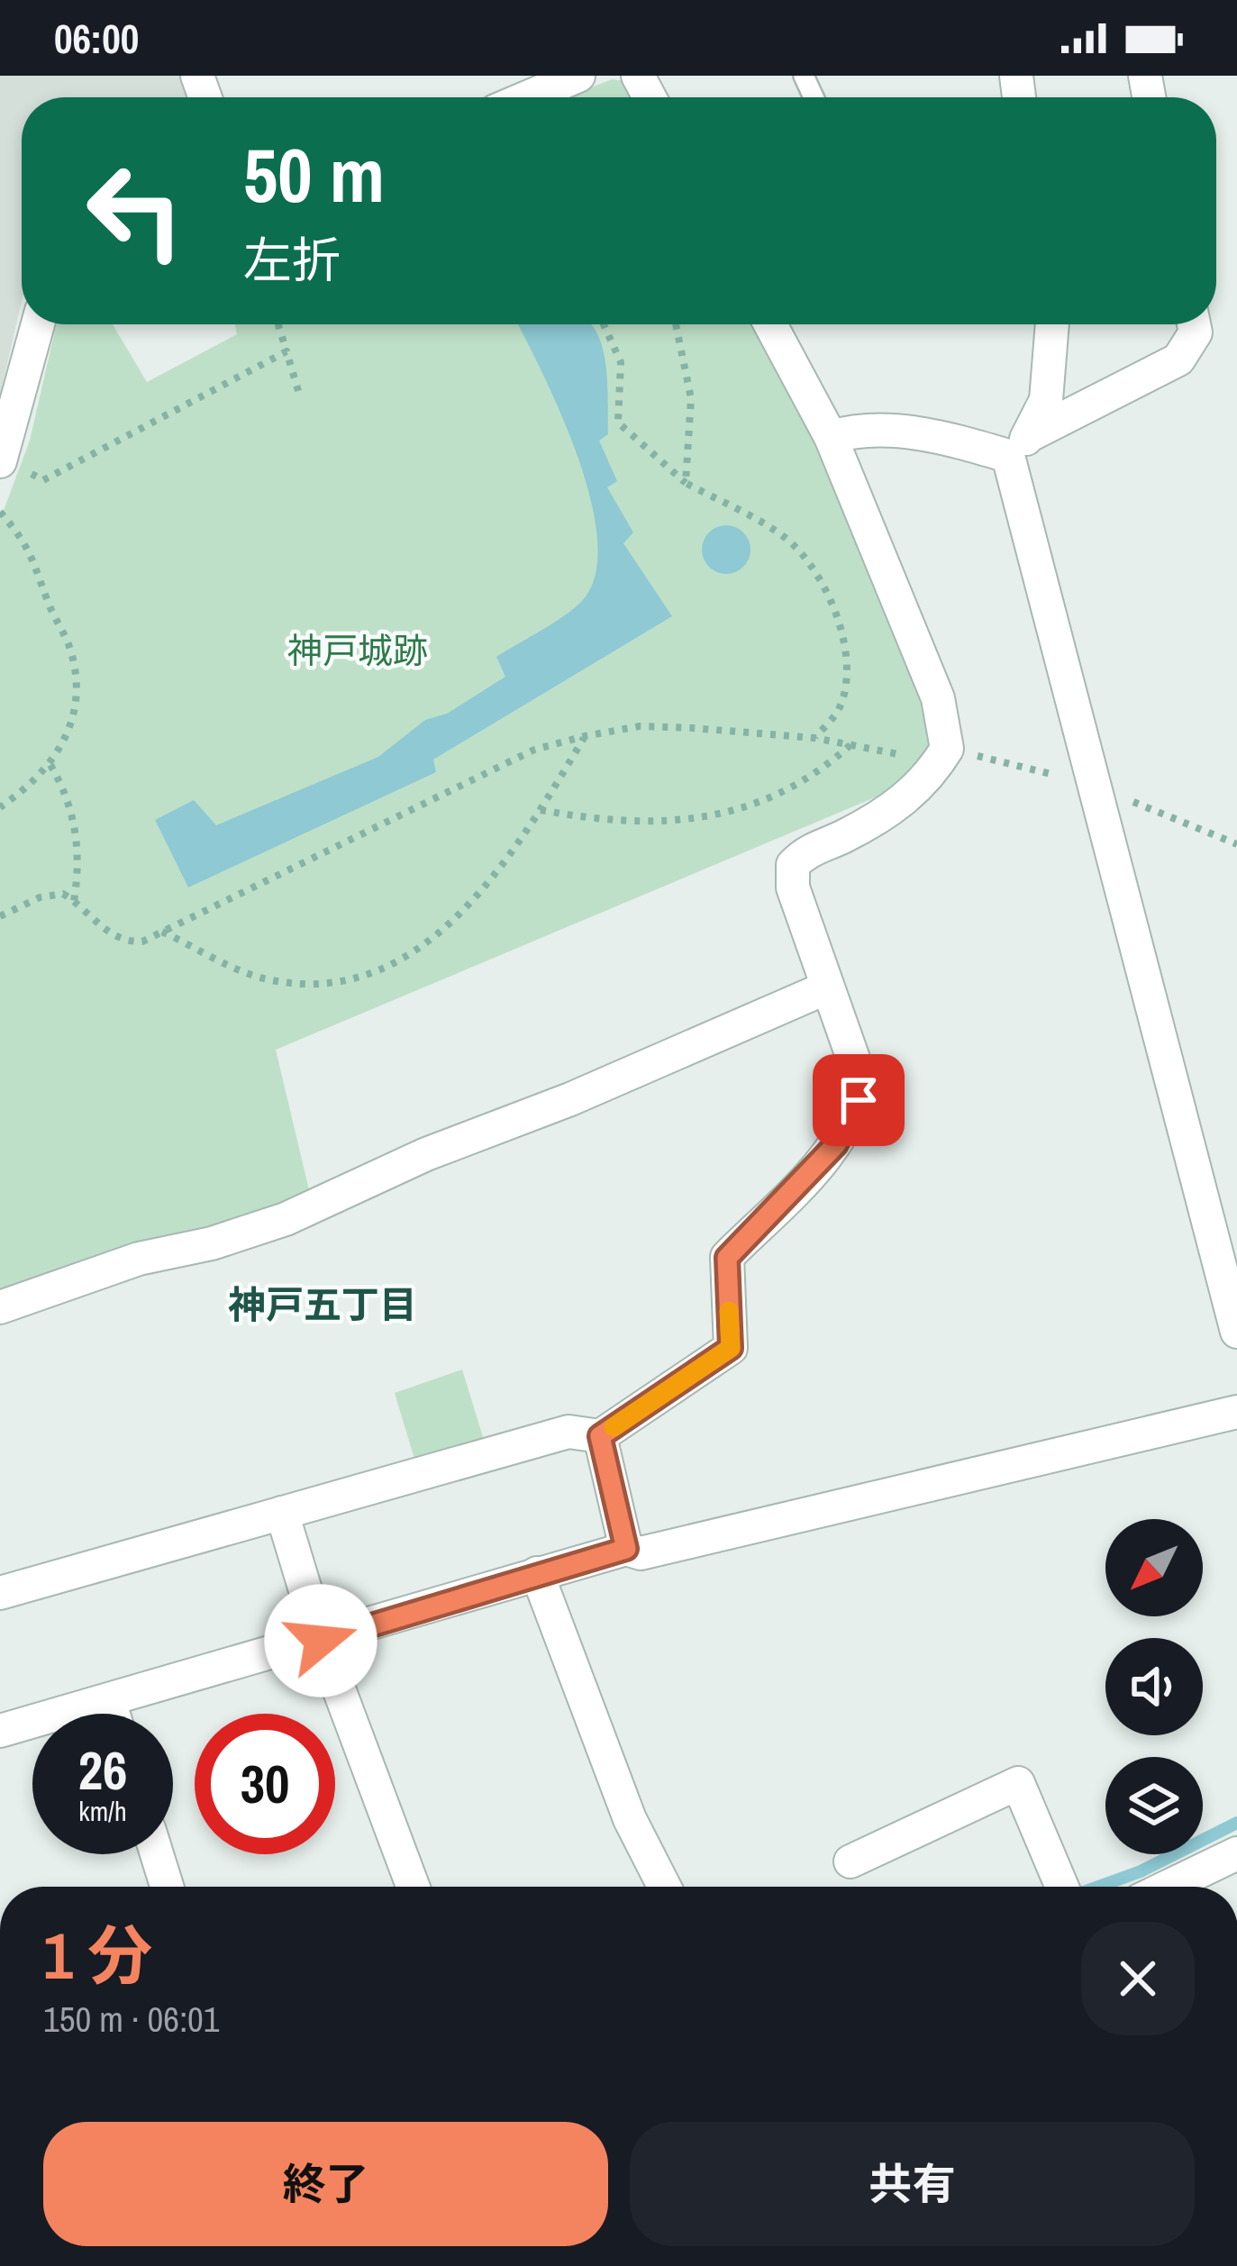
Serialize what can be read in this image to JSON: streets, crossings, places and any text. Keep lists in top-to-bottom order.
{
  "districts": ["神戸五丁目"],
  "parks": ["神戸城跡"],
  "north": "bottom left",
  "page": {
    "status": "06:00",
    "turn": ["50 m", "左折"],
    "speed": "26 km/h",
    "limit": "30",
    "heading": ["1 分", "150 m · 06:01"],
    "buttons": ["終了", "共有"]
  }
}
